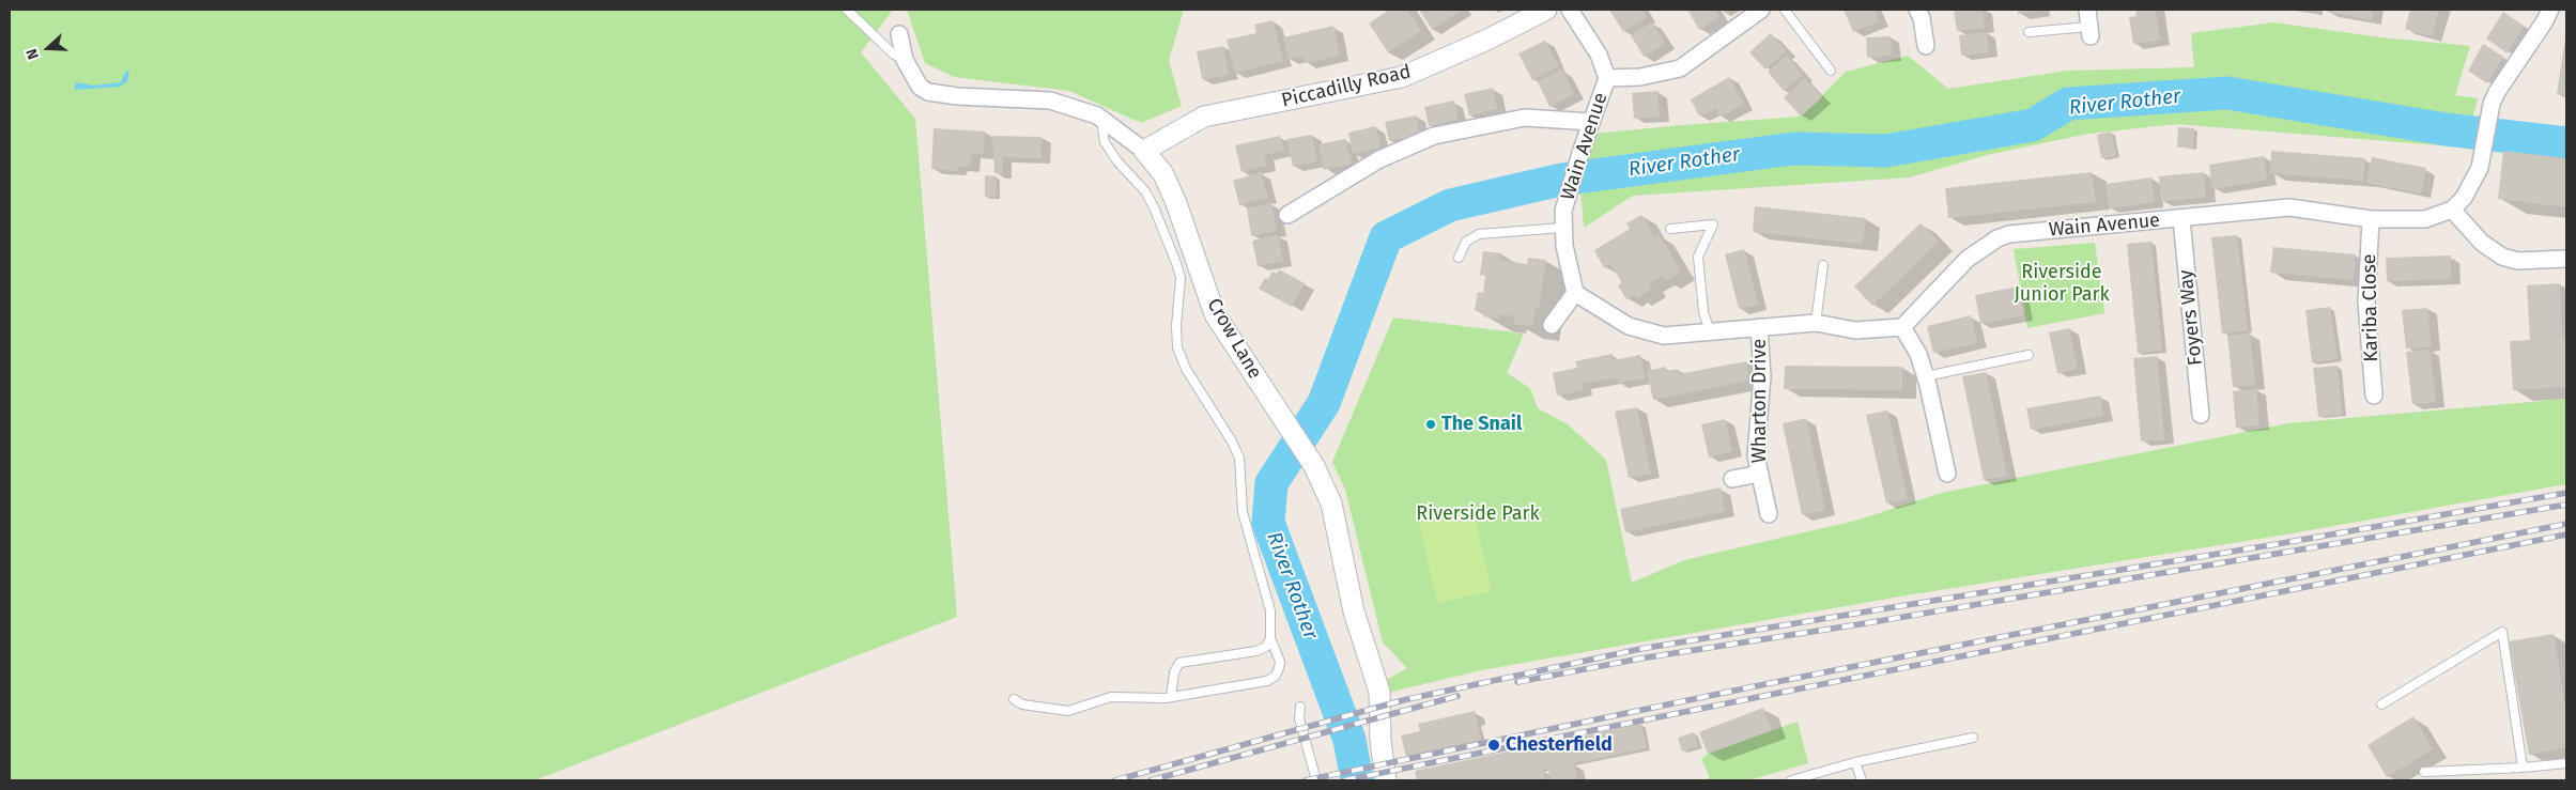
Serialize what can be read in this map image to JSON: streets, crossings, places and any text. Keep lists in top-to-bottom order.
{
  "streets": {
    "street": [
      "Piccadilly Road",
      "Wain Avenue",
      "Kariba Close",
      "Foyers Way",
      "Crow Lane",
      "Wharton Drive"
    ]
  },
  "crossings": [
    ["Piccadilly Road", "Crow Lane"],
    ["Wain Avenue", "Kariba Close"],
    ["Wain Avenue", "Foyers Way"]
  ],
  "water": ["River Rother"],
  "parks": ["Riverside Junior Park", "Riverside Park"],
  "places": ["The Snail", "Chesterfield"],
  "north": "left"
}
